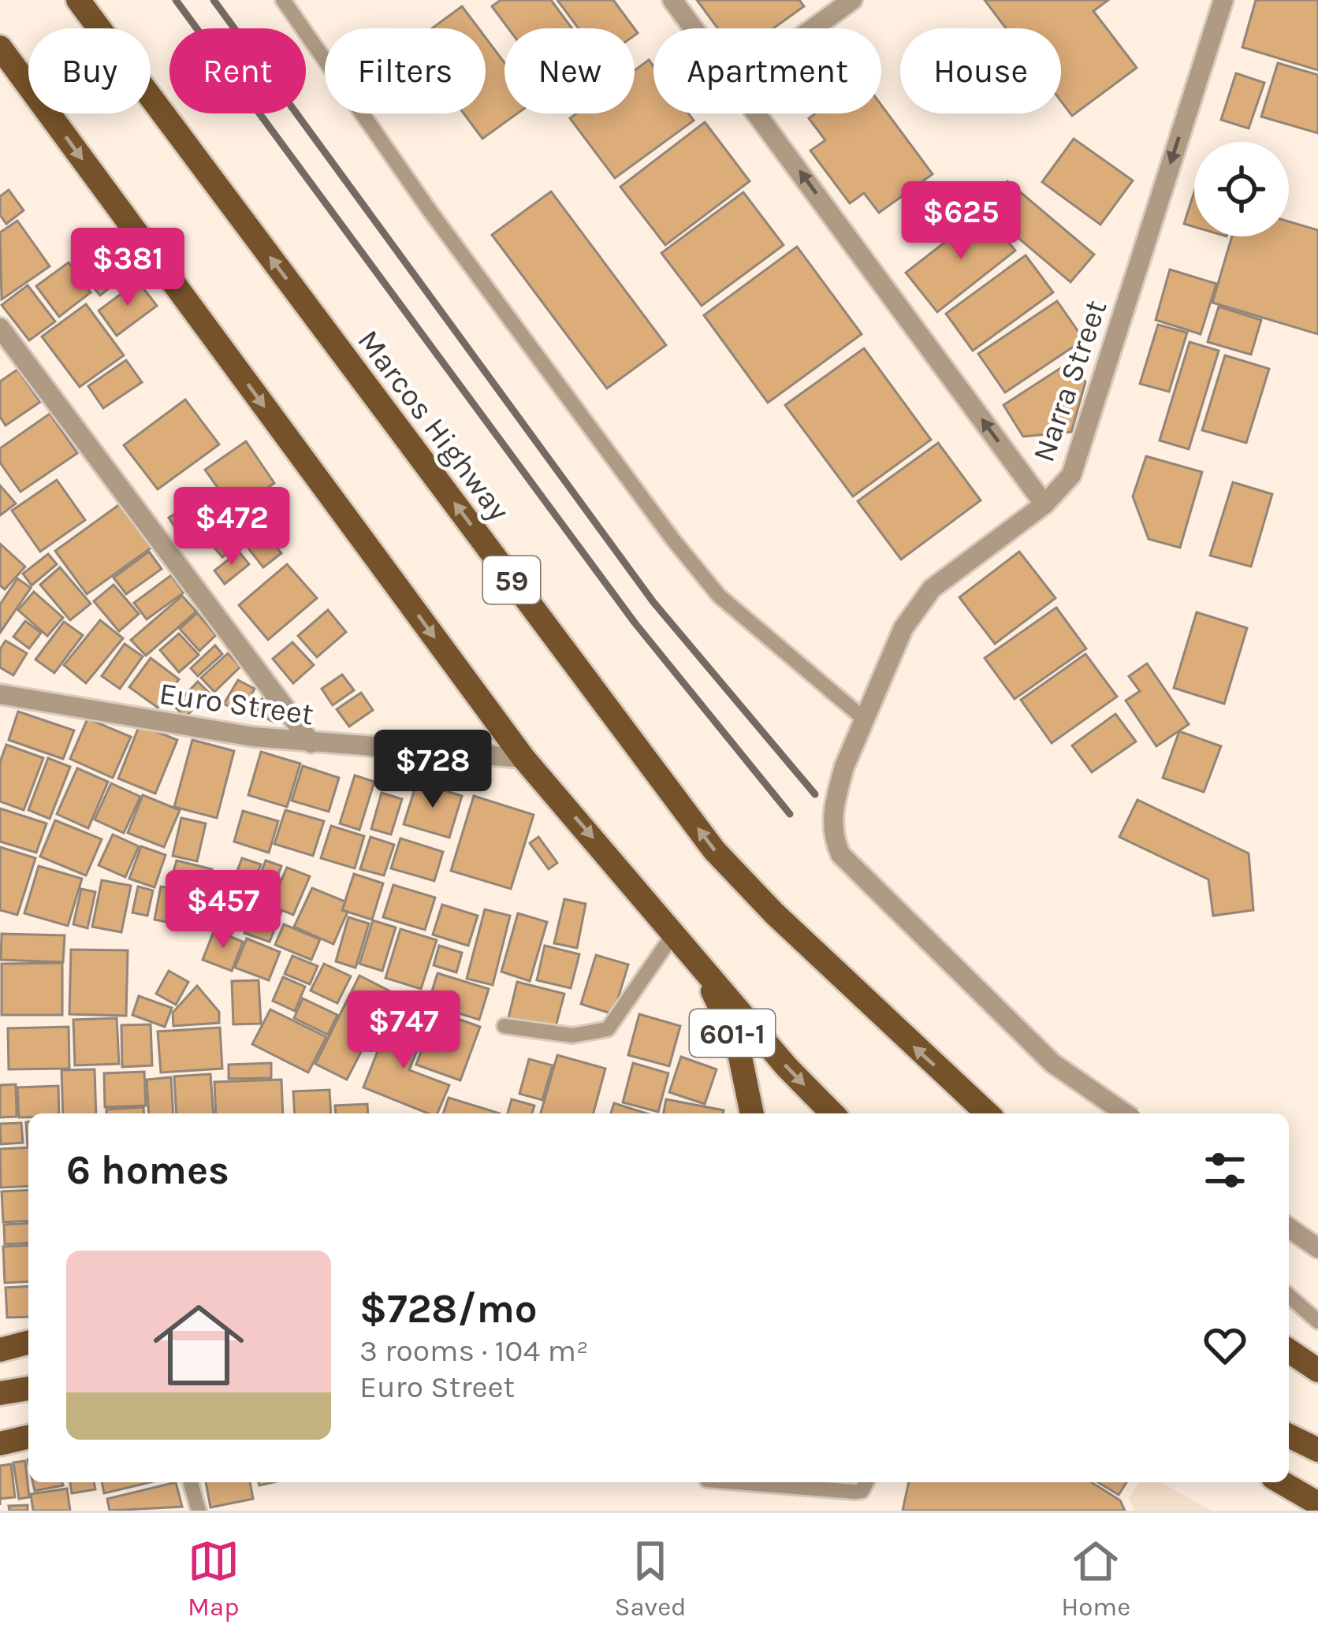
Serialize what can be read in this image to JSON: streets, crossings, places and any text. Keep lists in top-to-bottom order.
{
  "streets": {
    "main road": ["Marcos Highway", "59", "601-1"],
    "street": ["Narra Street", "Euro Street"]
  },
  "one_way": ["Narra Street"],
  "page": {
    "chip": [
      "Buy",
      "Rent",
      "Filters",
      "New",
      "Apartment",
      "House"
    ],
    "price": [
      "$625",
      "$381",
      "$472",
      "$728",
      "$457",
      "$747"
    ],
    "heading": "6 homes",
    "list": [
      {
        "name": "$728/mo",
        "note": "3 rooms · 104 m² · Euro Street"
      }
    ],
    "tabs": ["Map", "Saved", "Home"]
  }
}
